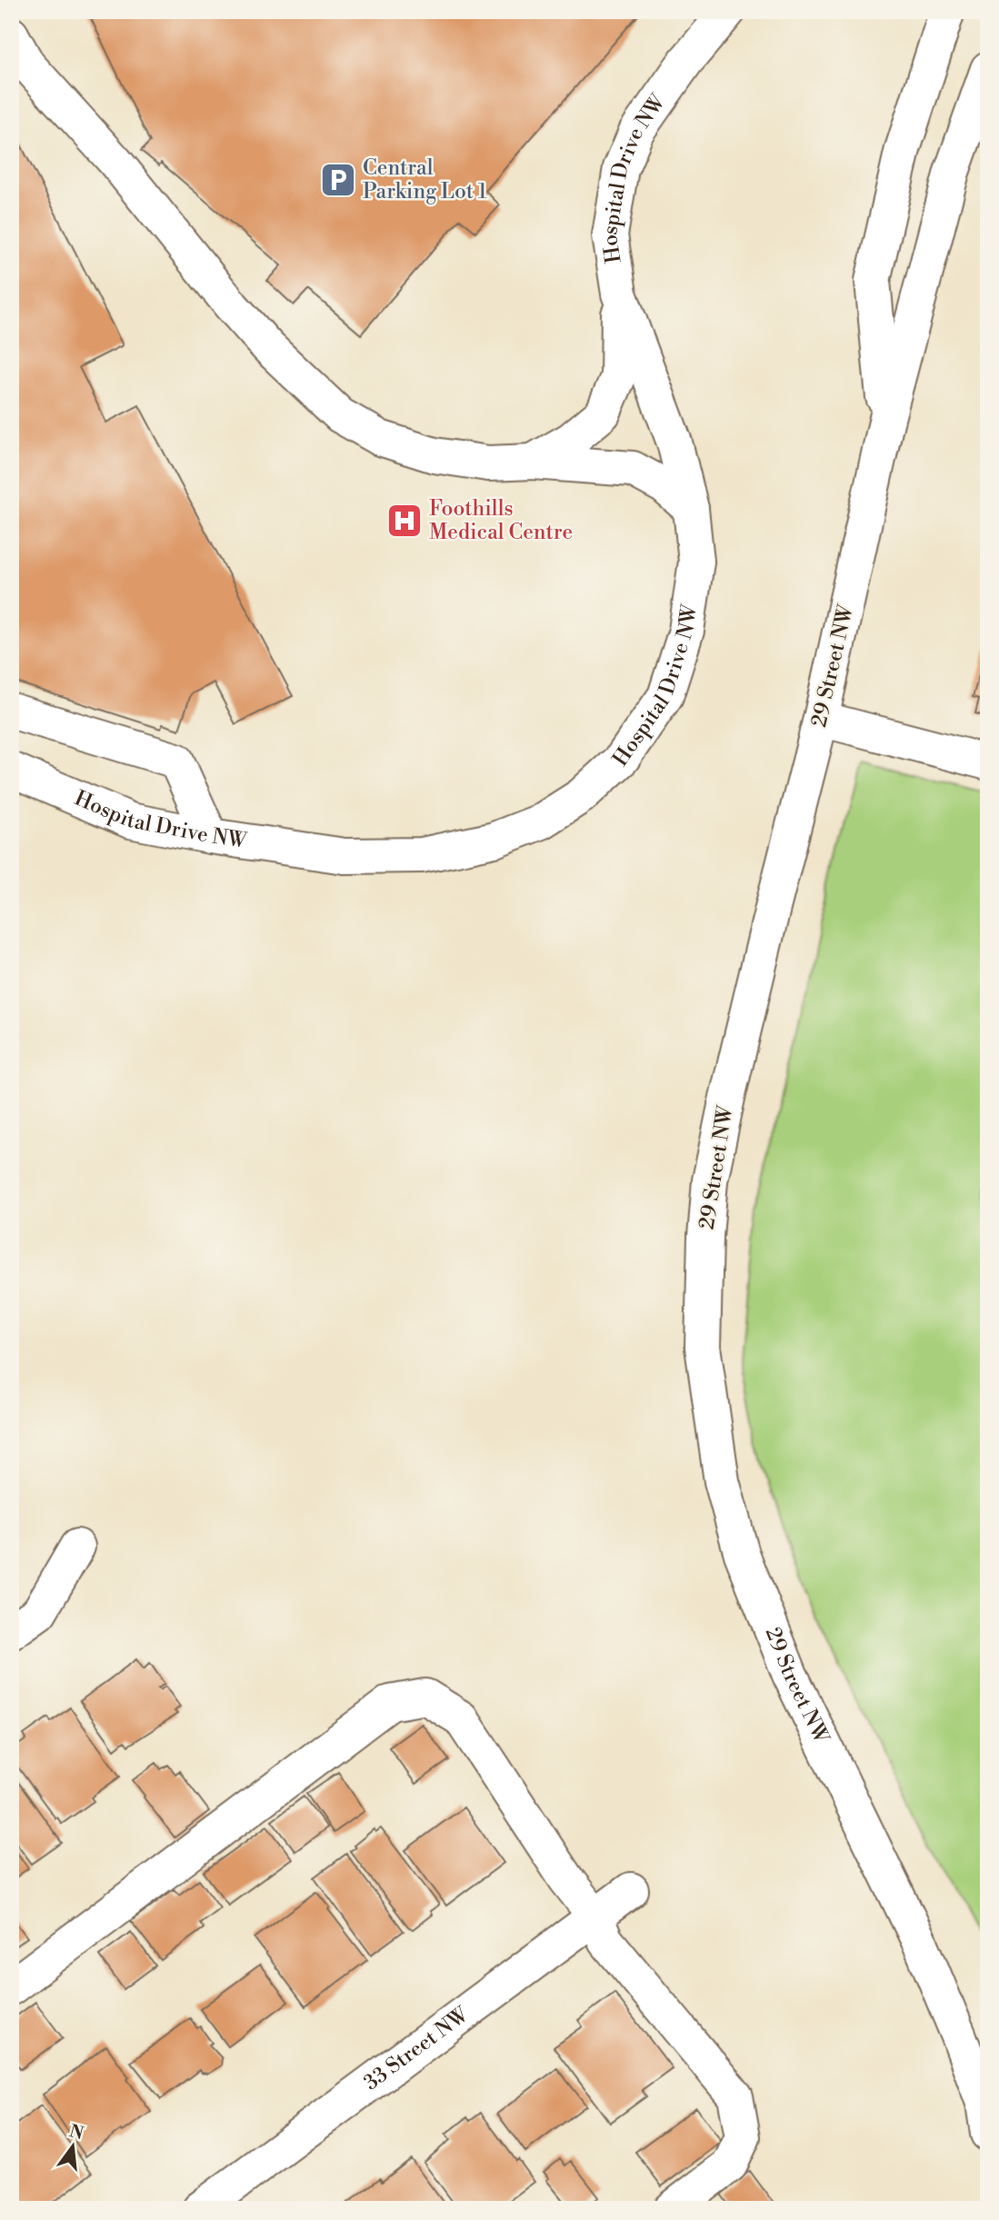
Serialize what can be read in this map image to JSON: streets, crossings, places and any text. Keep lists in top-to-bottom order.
{
  "streets": {
    "street": ["Hospital Drive NW", "29 Street NW", "33 Street NW"]
  },
  "places": {
    "parking": ["Central Parking Lot 1"],
    "hospital": ["Foothills Medical Centre"]
  },
  "north": "top"
}
